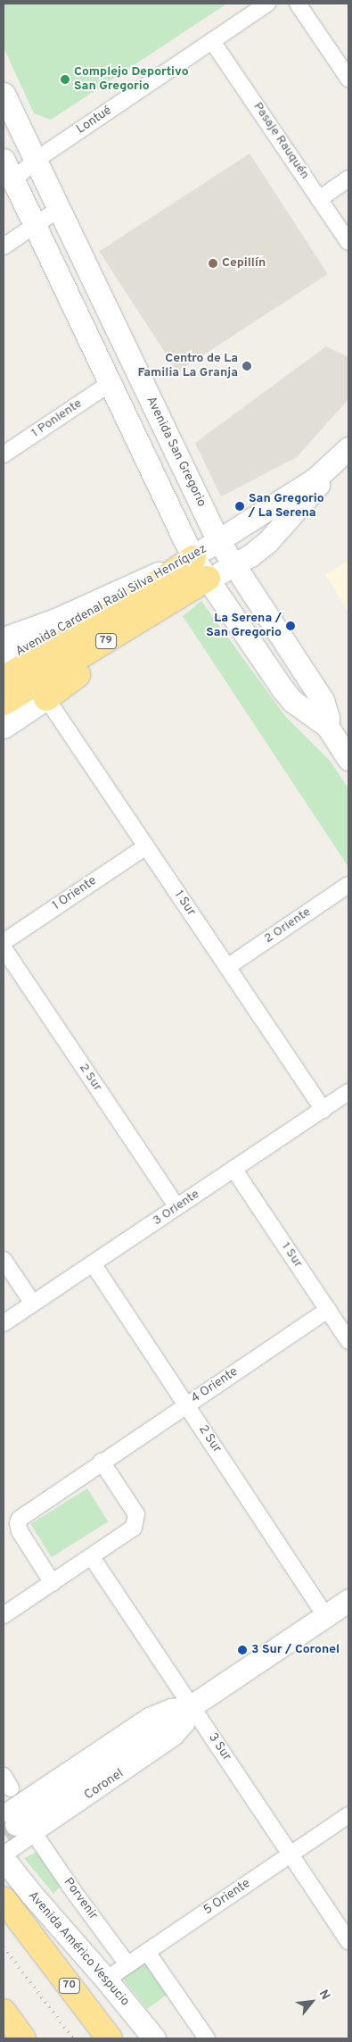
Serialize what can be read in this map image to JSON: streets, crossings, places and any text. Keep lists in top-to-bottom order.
{
  "streets": {
    "highway": ["79", "70"],
    "main road": [
      "Avenida San Gregorio",
      "Avenida Cardenal Raúl Silva Henríquez",
      "Coronel",
      "Avenida Américo Vespucio"
    ],
    "street": [
      "Lontué",
      "Pasaje Rauquén",
      "1 Poniente",
      "1 Oriente",
      "1 Sur",
      "2 Oriente",
      "2 Sur",
      "3 Oriente",
      "4 Oriente",
      "3 Sur",
      "5 Oriente",
      "Porvenir"
    ]
  },
  "crossings": [
    ["Lontué", "Pasaje Rauquén"],
    ["Lontué", "Avenida San Gregorio"],
    ["1 Poniente", "Avenida San Gregorio"],
    ["Avenida San Gregorio", "Avenida Cardenal Raúl Silva Henríquez"],
    ["Avenida San Gregorio", "79"],
    ["Avenida Cardenal Raúl Silva Henríquez", "79"],
    ["1 Oriente", "1 Sur"],
    ["1 Sur", "2 Oriente"],
    ["1 Sur", "3 Oriente"],
    ["1 Sur", "4 Oriente"],
    ["2 Sur", "3 Oriente"],
    ["2 Sur", "4 Oriente"],
    ["2 Sur", "Coronel"],
    ["3 Sur", "Coronel"],
    ["3 Sur", "5 Oriente"],
    ["Coronel", "Porvenir"],
    ["5 Oriente", "Porvenir"],
    ["5 Oriente", "Avenida Américo Vespucio"]
  ],
  "places": [
    "Complejo Deportivo San Gregorio",
    "Cepillín",
    "Centro de La Familia La Granja",
    "San Gregorio / La Serena",
    "La Serena / San Gregorio",
    "3 Sur / Coronel"
  ],
  "north": "top right"
}
